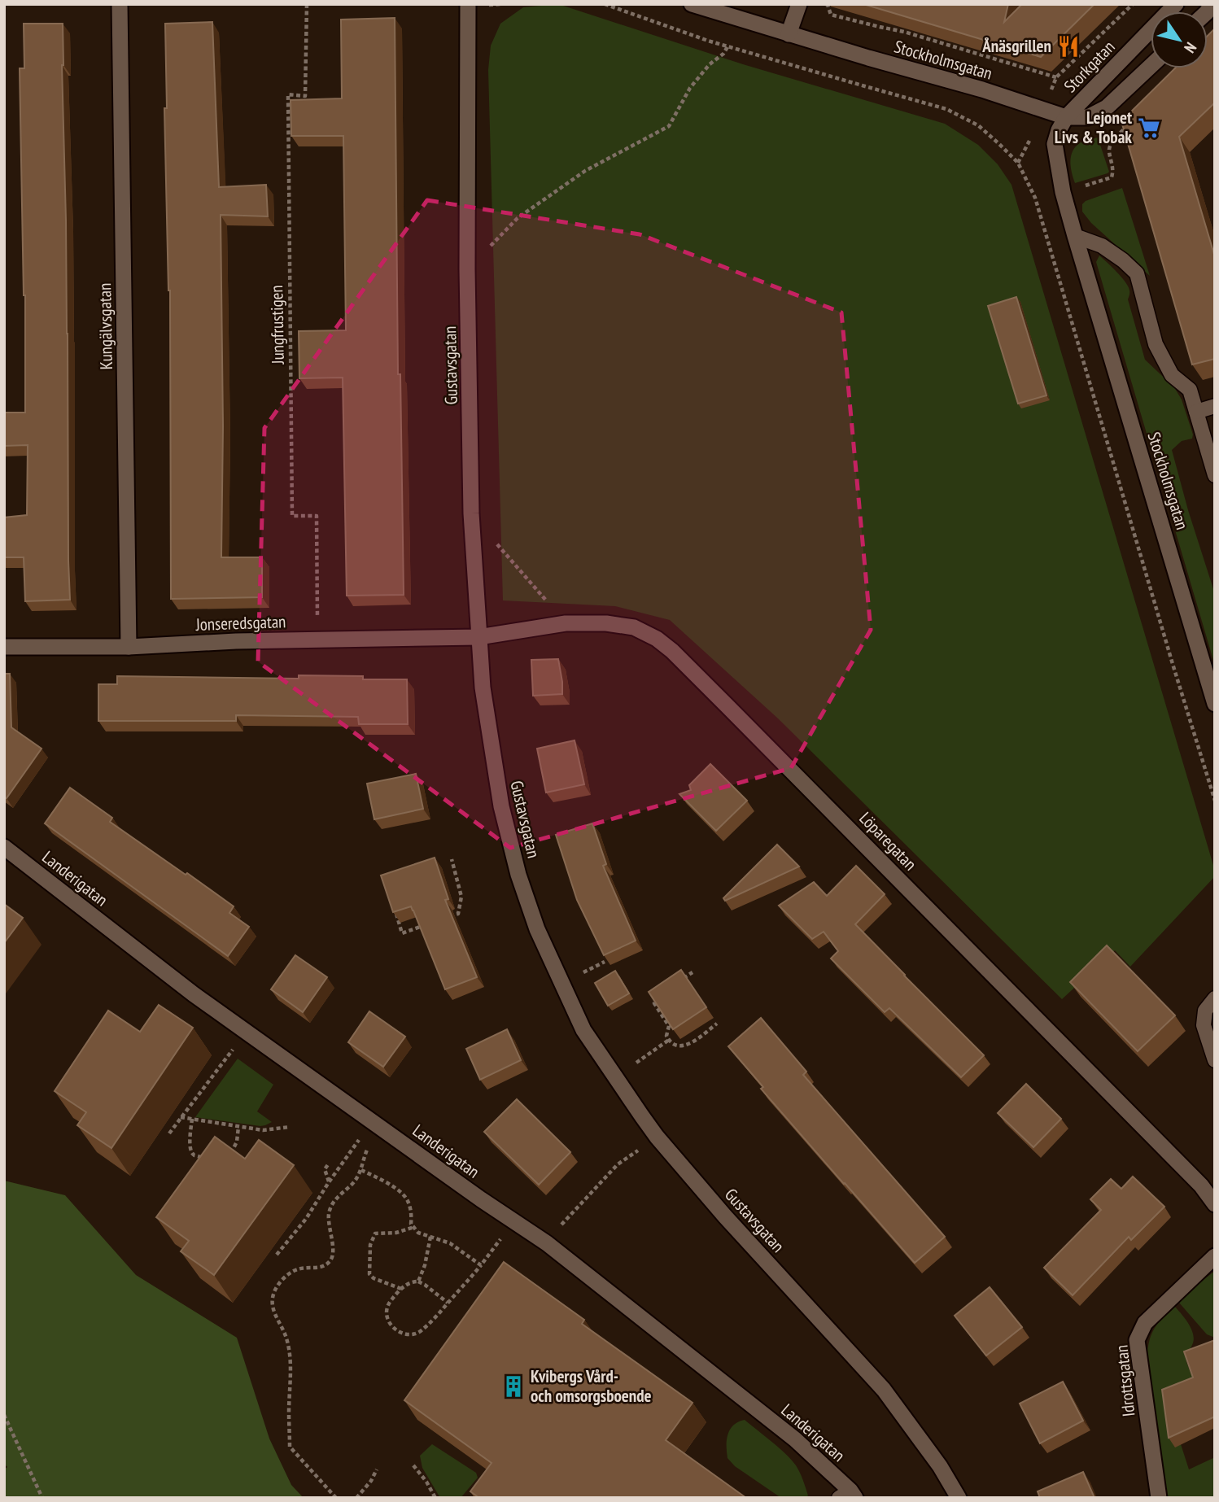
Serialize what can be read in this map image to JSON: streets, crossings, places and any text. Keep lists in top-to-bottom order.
{
  "streets": {
    "street": [
      "Stockholmsgatan",
      "Storkgatan",
      "Kungälvsgatan",
      "Gustavsgatan",
      "Jonseredsgatan",
      "Löparegatan",
      "Landerigatan",
      "Idrottsgatan"
    ],
    "path": ["Jungfrustigen"]
  },
  "crossings": [
    ["Stockholmsgatan", "Storkgatan"],
    ["Jungfrustigen", "Jonseredsgatan"],
    ["Kungälvsgatan", "Jonseredsgatan"],
    ["Gustavsgatan", "Jonseredsgatan"],
    ["Gustavsgatan", "Löparegatan"],
    ["Jonseredsgatan", "Löparegatan"]
  ],
  "places": {
    "restaurant": ["Ånäsgrillen"],
    "supermarket": ["Lejonet Livs & Tobak"],
    "building": ["Kvibergs Vård- och omsorgsboende"]
  },
  "north": "bottom right"
}
